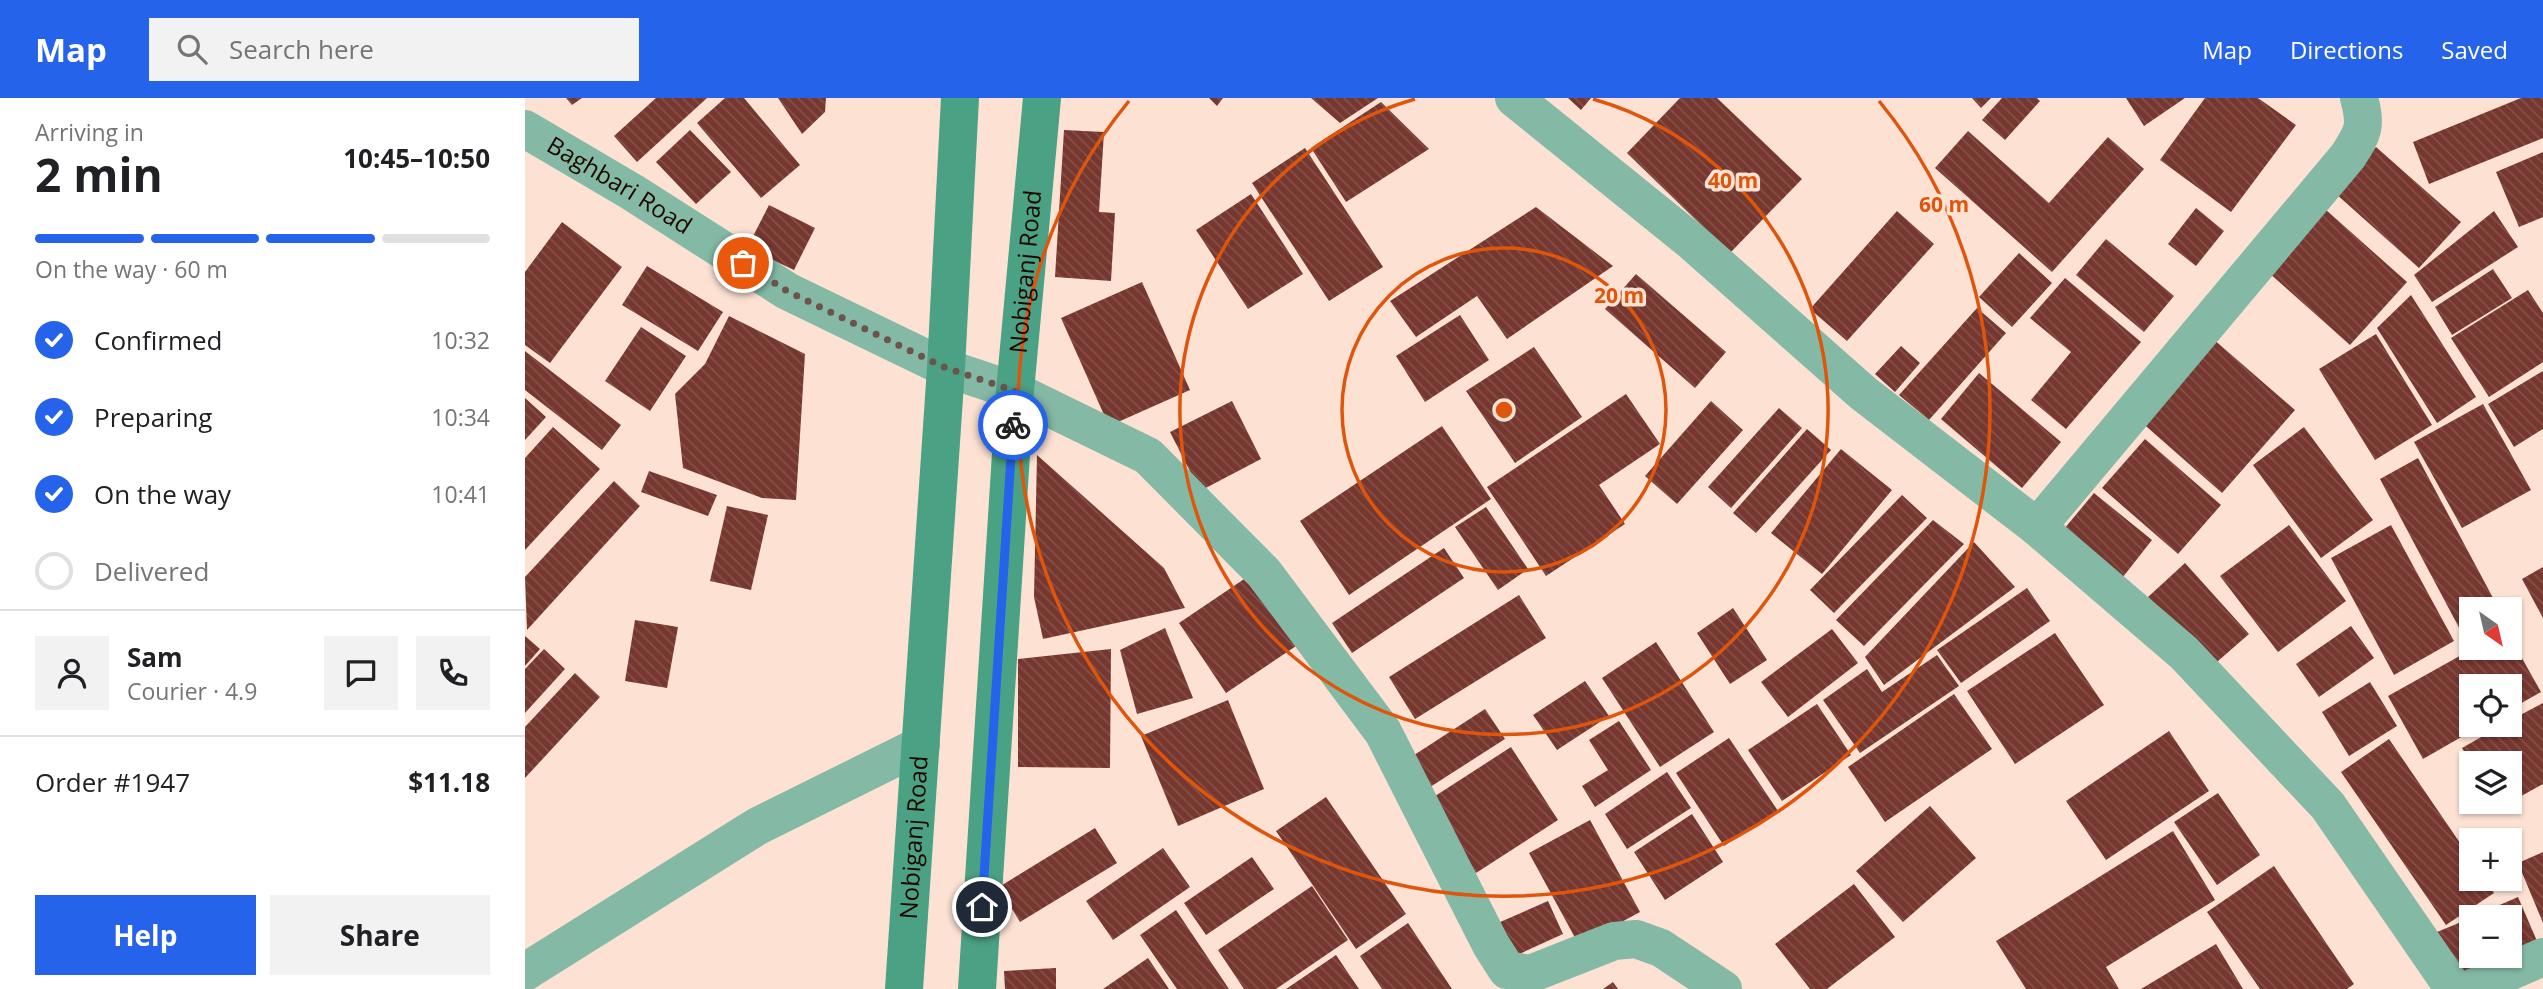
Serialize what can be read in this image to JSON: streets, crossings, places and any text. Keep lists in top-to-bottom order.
{
  "streets": {
    "main road": ["Nobiganj Road"],
    "street": ["Baghbari Road"]
  },
  "crossings": [
    ["Baghbari Road", "Nobiganj Road"]
  ],
  "north": "bottom right",
  "page": {
    "header": "Map",
    "search": "Search here",
    "nav": ["Map", "Directions", "Saved"],
    "heading": ["2 min", "Arriving in", "10:45–10:50"],
    "panel": [
      "Sam",
      "Courier · 4.9",
      "Order #1947",
      "$11.18"
    ],
    "bar": "On the way · 60 m",
    "list": [
      ["Confirmed", "10:32"],
      ["Preparing", "10:34"],
      ["On the way", "10:41"],
      "Delivered"
    ],
    "map_buttons": ["+", "−"],
    "buttons": ["Help", "Share"]
  },
  "rings": ["40 m", "60 m", "20 m"]
}
